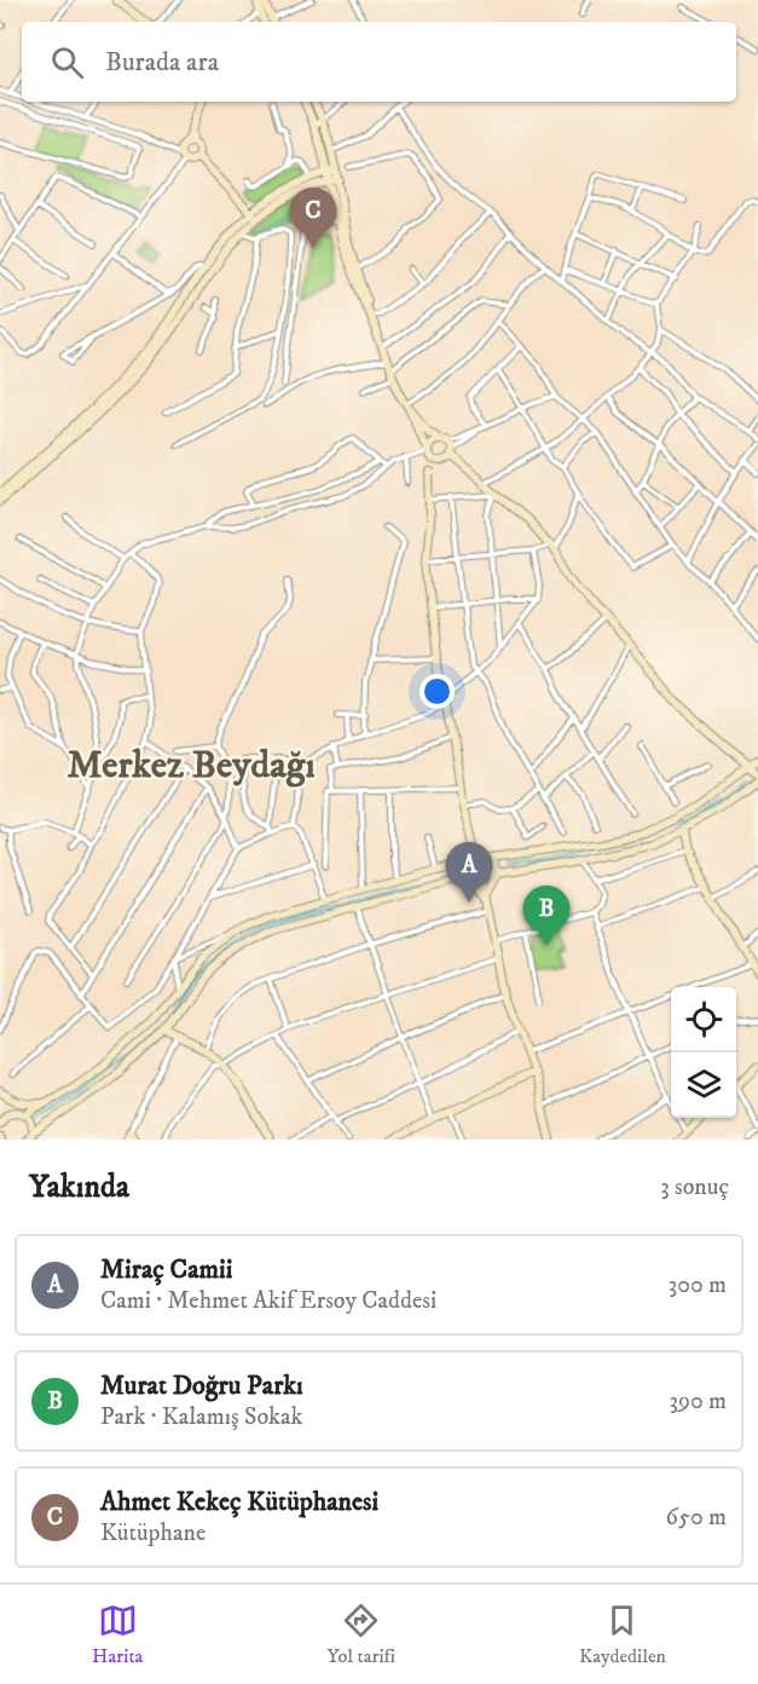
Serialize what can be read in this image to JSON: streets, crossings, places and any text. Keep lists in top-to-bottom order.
{
  "districts": ["Merkez Beydağı"],
  "page": {
    "search": "Burada ara",
    "pins": ["C", "A", "B"],
    "heading": ["Yakında", "3 sonuç"],
    "list": [
      {
        "mark": "A",
        "name": "Miraç Camii",
        "note": "Cami · Mehmet Akif Ersoy Caddesi",
        "value": "300 m"
      },
      {
        "mark": "B",
        "name": "Murat Doğru Parkı",
        "note": "Park · Kalamış Sokak",
        "value": "390 m"
      },
      {
        "mark": "C",
        "name": "Ahmet Kekeç Kütüphanesi",
        "note": "Kütüphane",
        "value": "650 m"
      }
    ],
    "nav": ["Harita", "Yol tarifi", "Kaydedilen"]
  }
}
